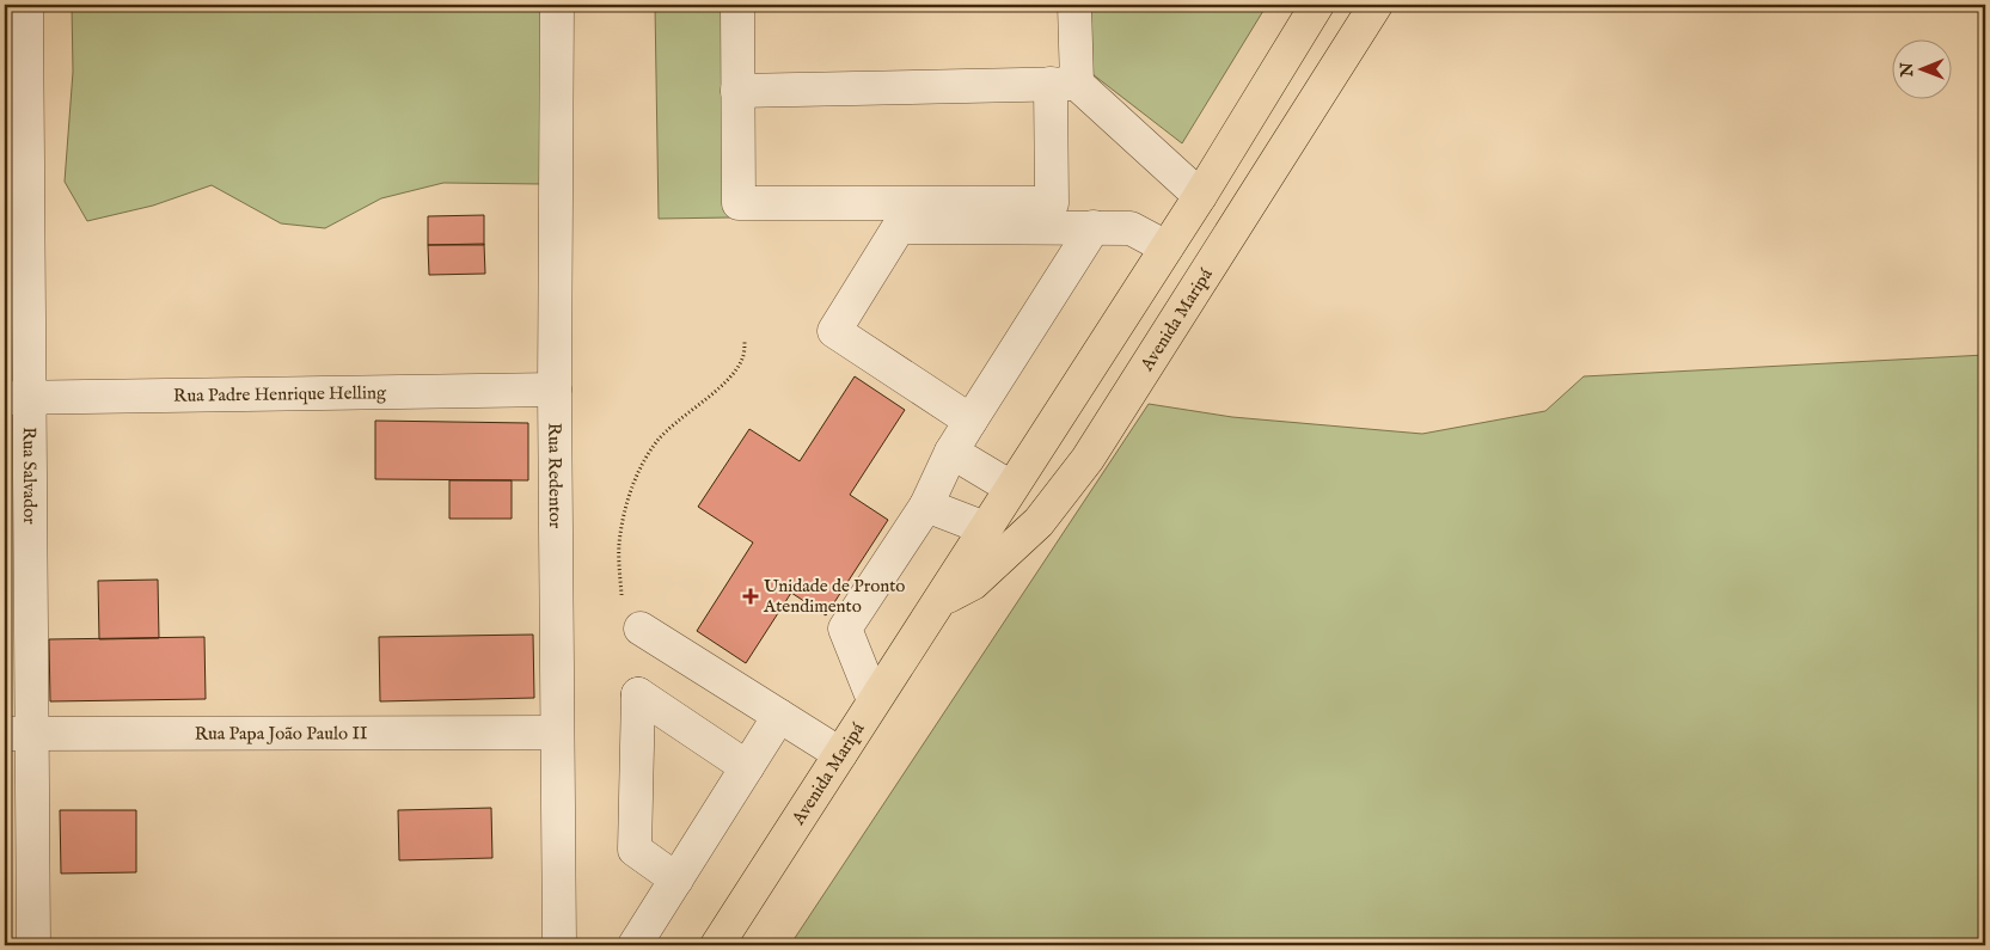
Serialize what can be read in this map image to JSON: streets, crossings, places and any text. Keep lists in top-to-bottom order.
{
  "streets": {
    "main road": ["Avenida Maripá"],
    "street": [
      "Rua Padre Henrique Helling",
      "Rua Salvador",
      "Rua Redentor",
      "Rua Papa João Paulo II"
    ]
  },
  "crossings": [
    ["Rua Padre Henrique Helling", "Rua Salvador"],
    ["Rua Padre Henrique Helling", "Rua Redentor"],
    ["Rua Salvador", "Rua Papa João Paulo II"],
    ["Rua Redentor", "Rua Papa João Paulo II"]
  ],
  "places": {
    "health": ["Unidade de Pronto Atendimento"]
  },
  "north": "left"
}
